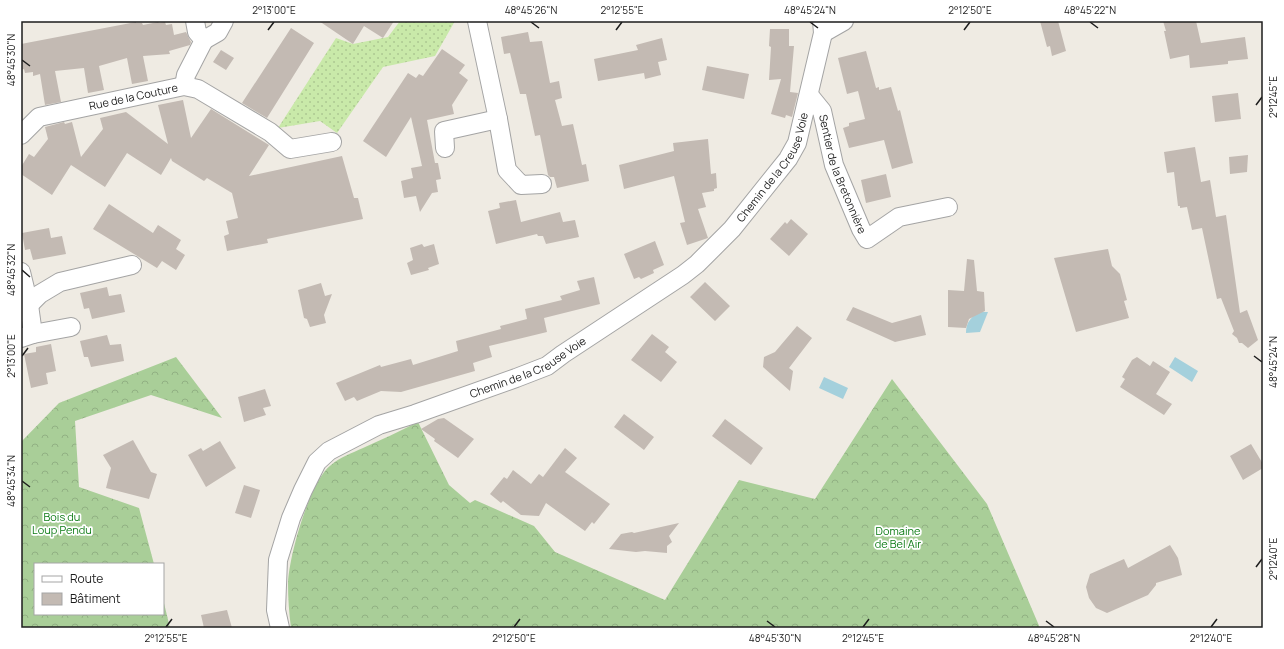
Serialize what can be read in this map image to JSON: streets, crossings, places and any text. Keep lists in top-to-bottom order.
{
  "streets": {
    "street": ["Rue de la Couture", "Chemin de la Creuse Voie", "Sentier de la Bretonnière"]
  },
  "crossings": [
    ["Chemin de la Creuse Voie", "Sentier de la Bretonnière"]
  ],
  "parks": ["Bois du Loup Pendu", "Domaine de Bel Air"],
  "legend": ["Route", "Bâtiment"],
  "coordinates": [
    "2°13'00\"E",
    "48°45'26\"N",
    "2°12'55\"E",
    "48°45'24\"N",
    "2°12'50\"E",
    "48°45'22\"N",
    "48°45'30\"N",
    "2°12'45\"E",
    "48°45'32\"N",
    "48°45'34\"N",
    "2°12'40\"E",
    "48°45'28\"N"
  ]
}
